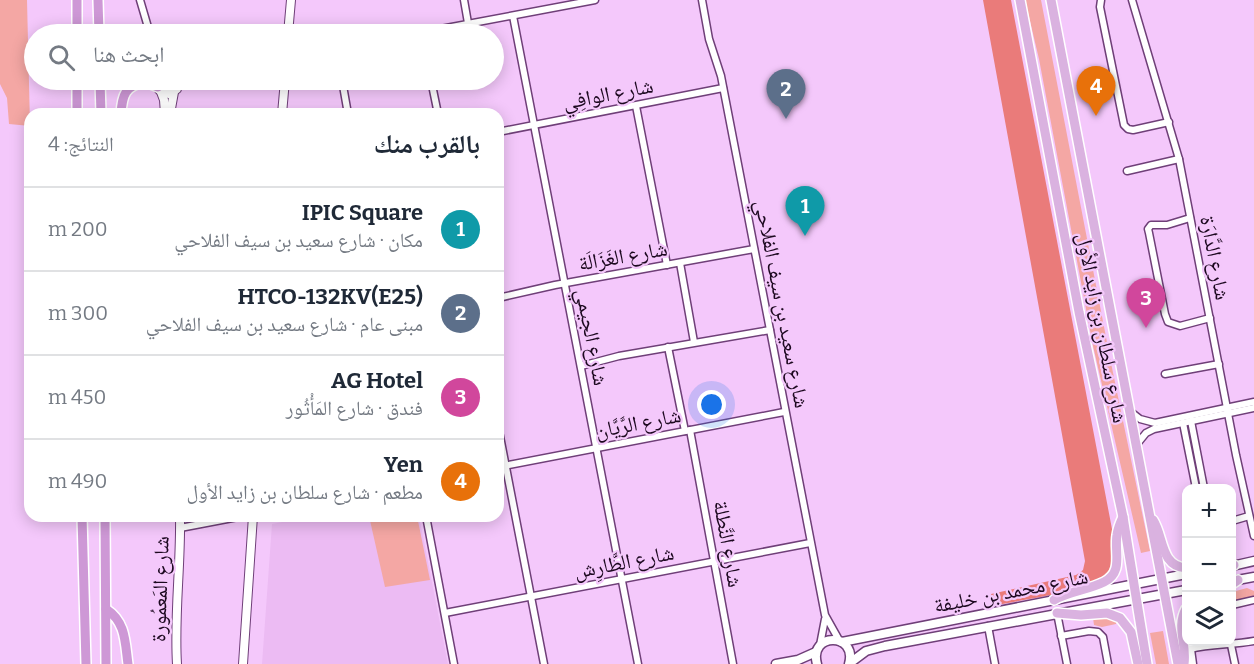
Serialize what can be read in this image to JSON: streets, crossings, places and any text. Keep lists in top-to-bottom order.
{
  "streets": {
    "main road": ["شارع سلطان بن زايد الأول", "شارع محمد بن خليفة"],
    "street": [
      "شارع الوافِي",
      "شارع الغَزَالَة",
      "شارع الدَّارَة",
      "شارع سعيد بن سيف الفلاحي",
      "شارع الجيمي",
      "شارع الرَّيَّان",
      "شارع النَّطلة",
      "شارع الطَّارِش",
      "شارع المَعمُورة"
    ]
  },
  "crossings": [
    ["شارع الوافِي", "شارع سعيد بن سيف الفلاحي"],
    ["شارع الوافِي", "شارع الجيمي"],
    ["شارع الغَزَالَة", "شارع سعيد بن سيف الفلاحي"],
    ["شارع الغَزَالَة", "شارع الجيمي"],
    ["شارع سعيد بن سيف الفلاحي", "شارع الرَّيَّان"],
    ["شارع سعيد بن سيف الفلاحي", "شارع الطَّارِش"],
    ["شارع سعيد بن سيف الفلاحي", "شارع محمد بن خليفة"],
    ["شارع سلطان بن زايد الأول", "شارع محمد بن خليفة"],
    ["شارع الجيمي", "شارع الرَّيَّان"],
    ["شارع الجيمي", "شارع الطَّارِش"],
    ["شارع الرَّيَّان", "شارع النَّطلة"],
    ["شارع النَّطلة", "شارع الطَّارِش"]
  ],
  "page": {
    "search": "ابحث هنا",
    "pins": [
      "4",
      "2",
      "1",
      "3"
    ],
    "heading": ["بالقرب منك", "النتائج: 4"],
    "list": [
      {
        "mark": "1",
        "name": "IPIC Square",
        "note": "مكان · شارع سعيد بن سيف الفلاحي",
        "value": "200 m"
      },
      {
        "mark": "2",
        "name": "HTCO-132KV(E25)",
        "note": "مبنى عام · شارع سعيد بن سيف الفلاحي",
        "value": "300 m"
      },
      {
        "mark": "3",
        "name": "AG Hotel",
        "note": "فندق · شارع المَأْثُور",
        "value": "450 m"
      },
      {
        "mark": "4",
        "name": "Yen",
        "note": "مطعم · شارع سلطان بن زايد الأول",
        "value": "490 m"
      }
    ],
    "map_buttons": ["+", "−"]
  }
}
